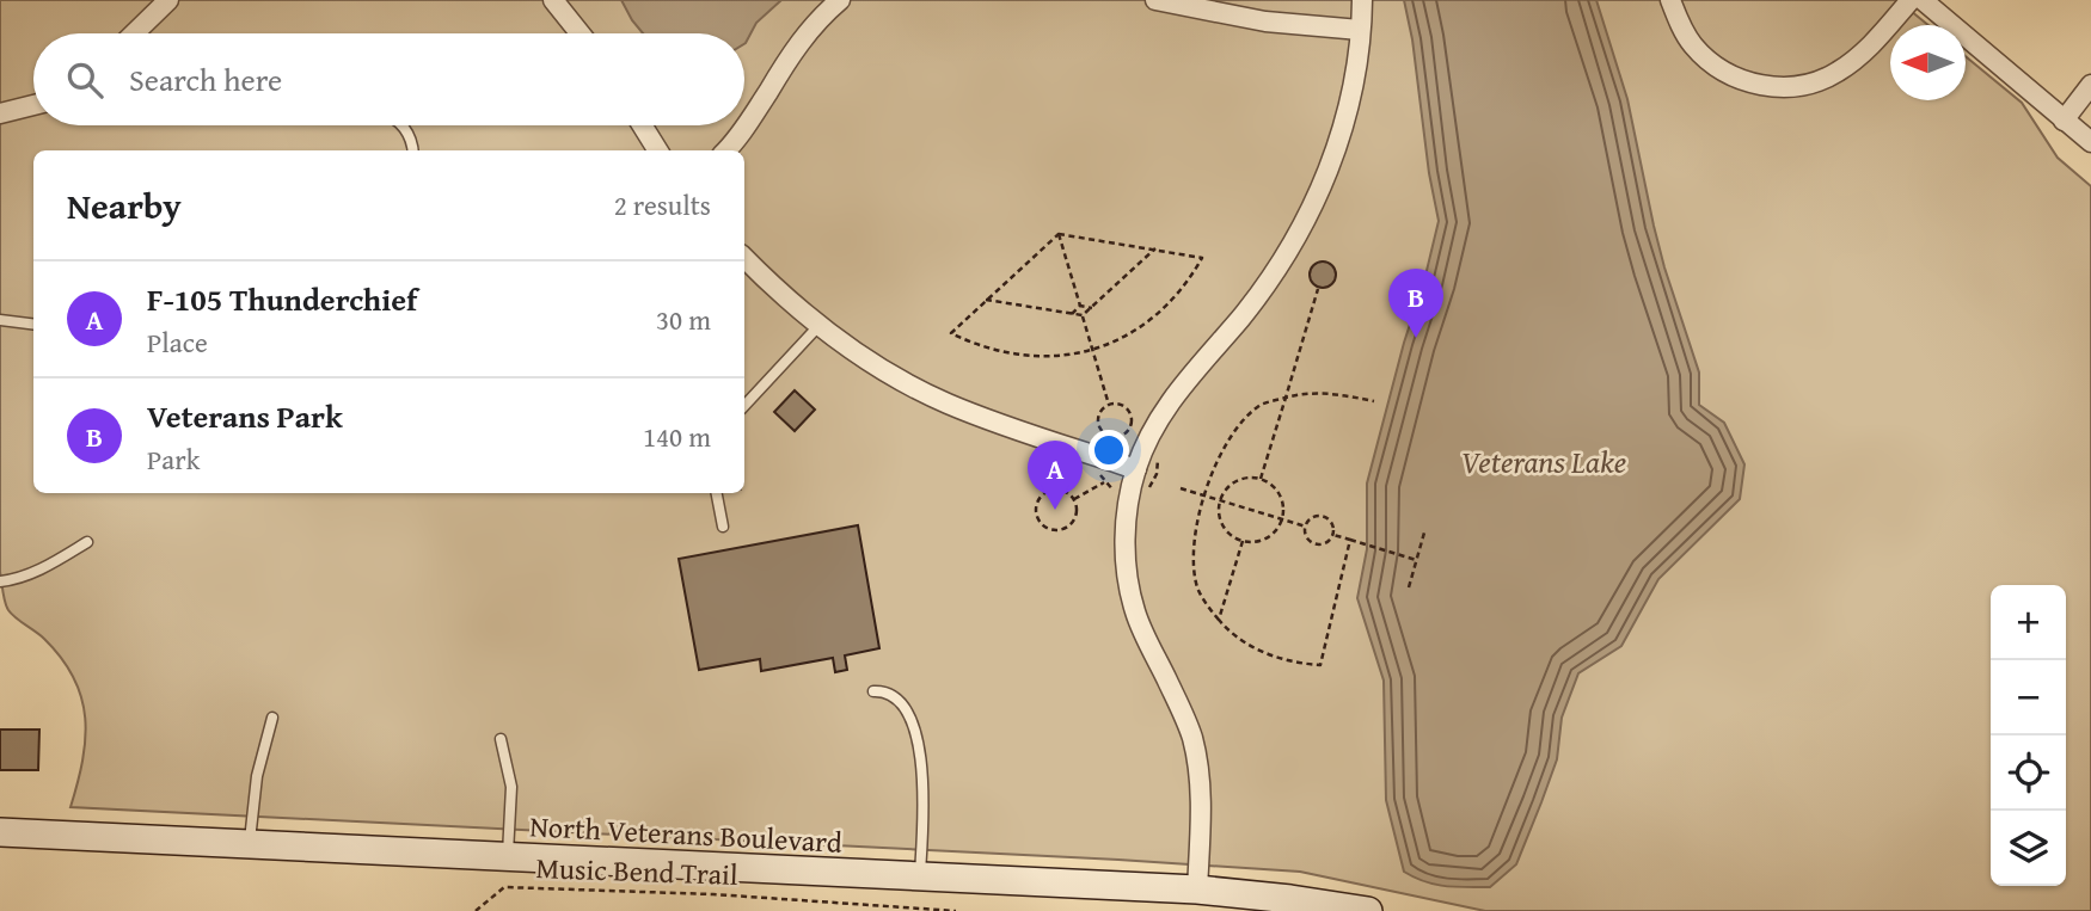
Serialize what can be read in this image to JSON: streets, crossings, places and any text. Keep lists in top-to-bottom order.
{
  "streets": {
    "street": ["North Veterans Boulevard"],
    "path": ["Music Bend Trail"]
  },
  "water": ["Veterans Lake"],
  "north": "left",
  "page": {
    "search": "Search here",
    "heading": ["Nearby", "2 results"],
    "list": [
      {
        "mark": "A",
        "name": "F-105 Thunderchief",
        "note": "Place",
        "value": "30 m"
      },
      {
        "mark": "B",
        "name": "Veterans Park",
        "note": "Park",
        "value": "140 m"
      }
    ],
    "pins": ["B", "A"],
    "map_buttons": ["+", "−"]
  }
}
